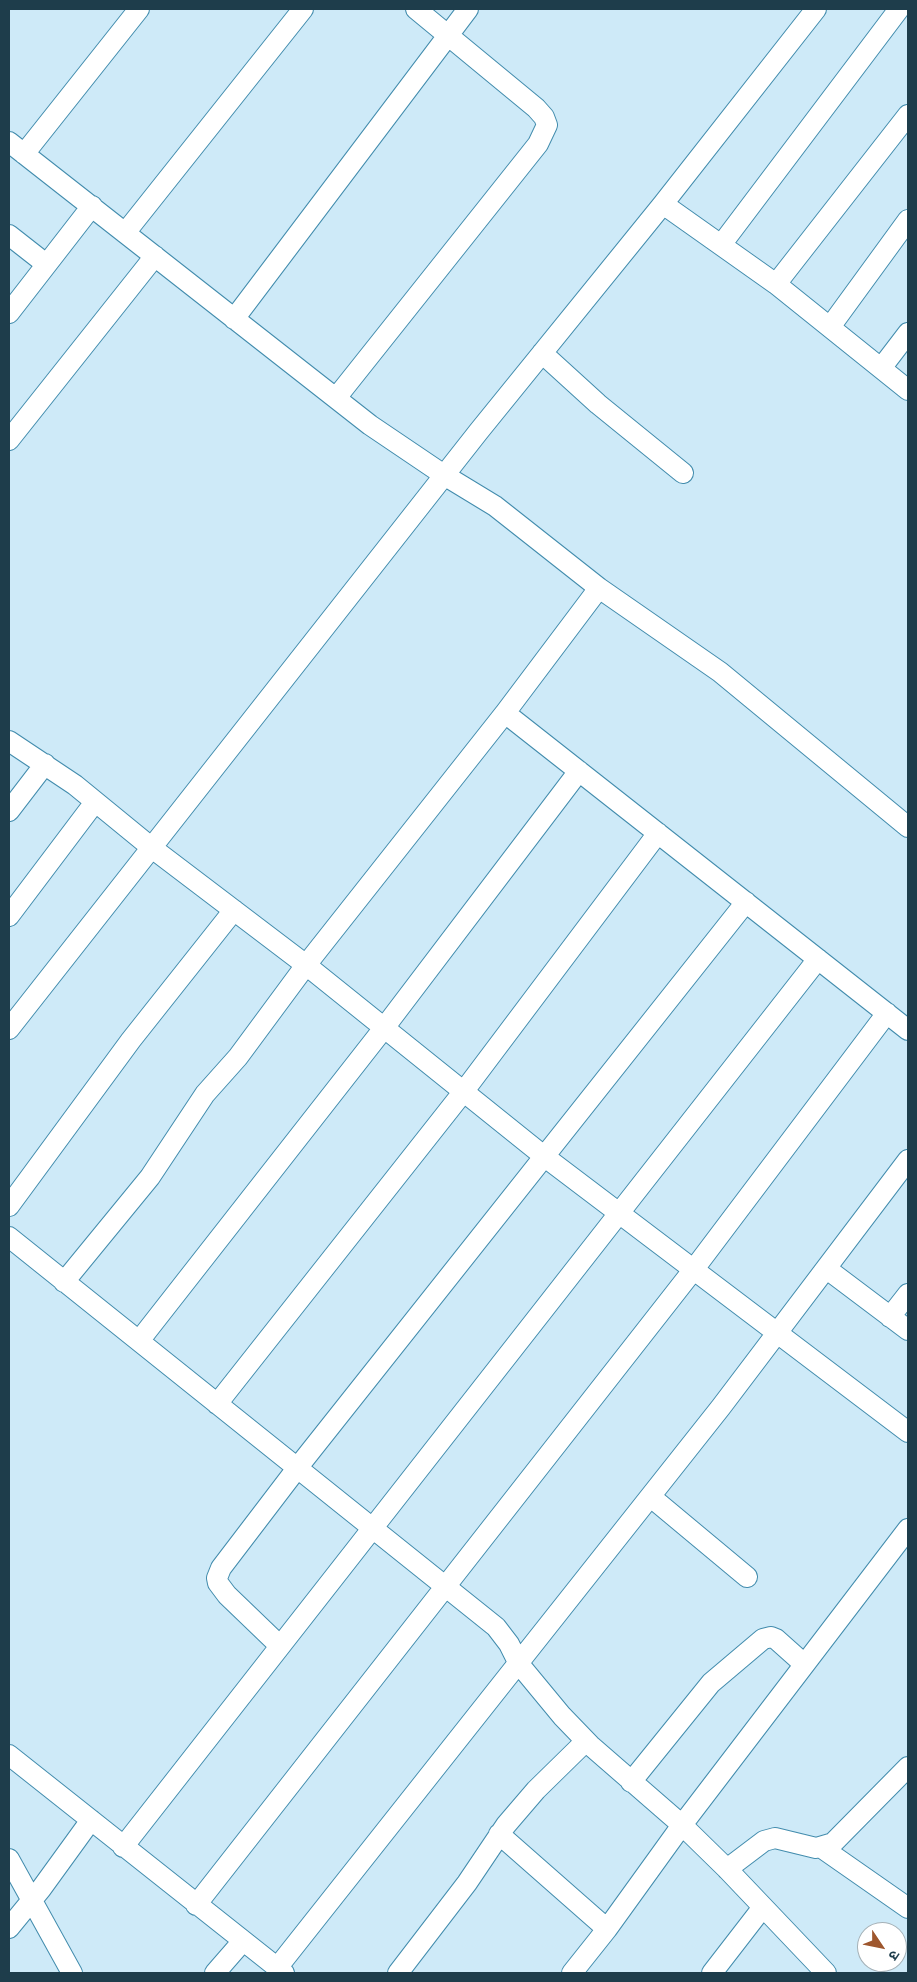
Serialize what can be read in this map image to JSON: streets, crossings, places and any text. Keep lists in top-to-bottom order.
{
  "north": "bottom right"
}
